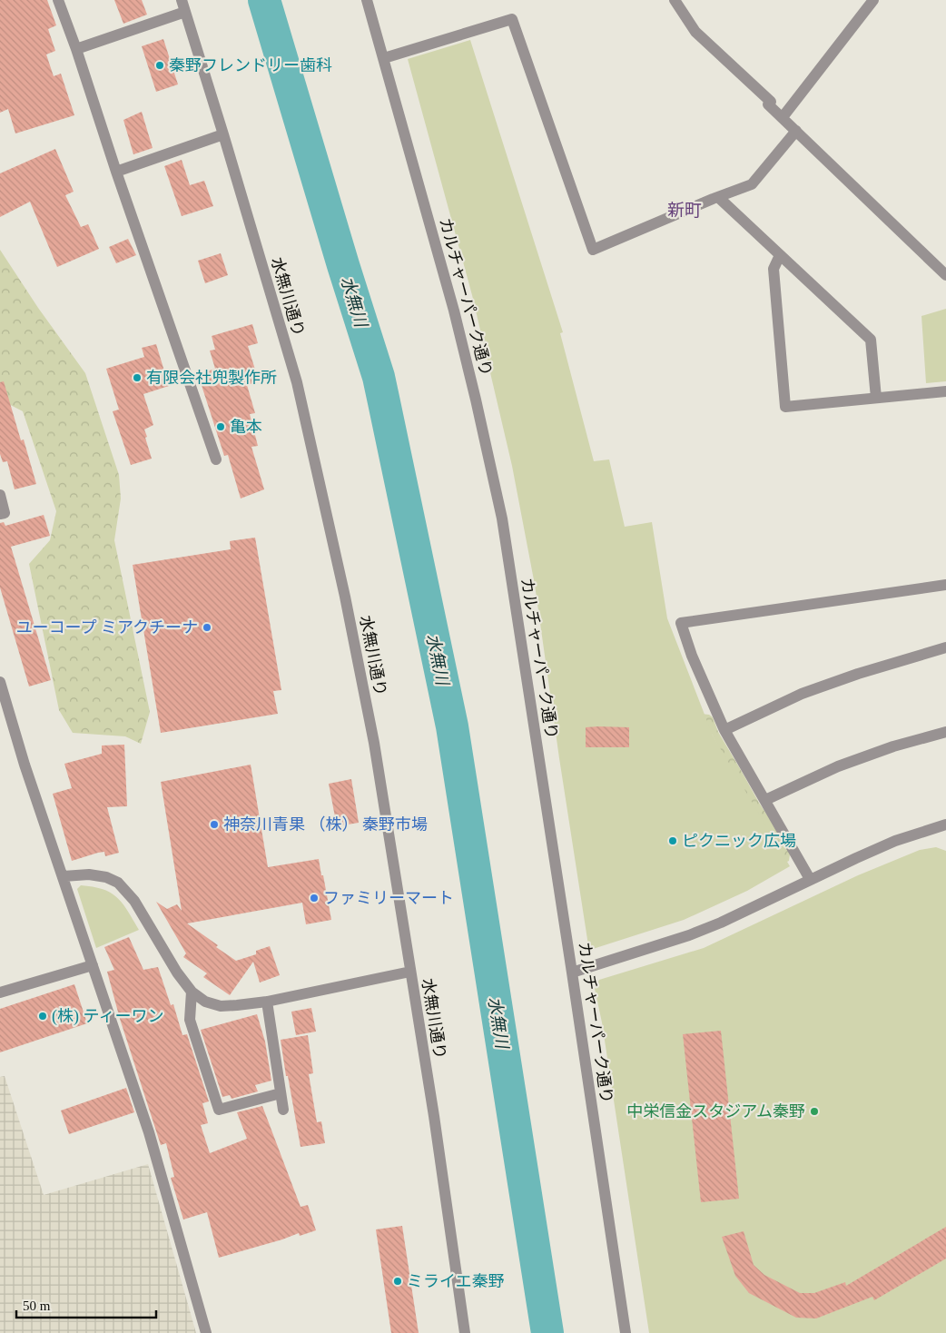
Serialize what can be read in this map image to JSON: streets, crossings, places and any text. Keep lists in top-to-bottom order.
{
  "streets": {
    "street": ["水無川通り", "カルチャーパーク通り"]
  },
  "districts": ["新町"],
  "water": ["水無川"],
  "places": [
    "秦野フレンドリー歯科",
    "有限会社兜製作所",
    "亀本",
    "ユーコープ ミアクチーナ",
    "神奈川青果 （株） 秦野市場",
    "ピクニック広場",
    "ファミリーマート",
    "(株) ティーワン",
    "中栄信金スタジアム秦野",
    "ミライエ秦野"
  ],
  "scale_bar": "50 m"
}
